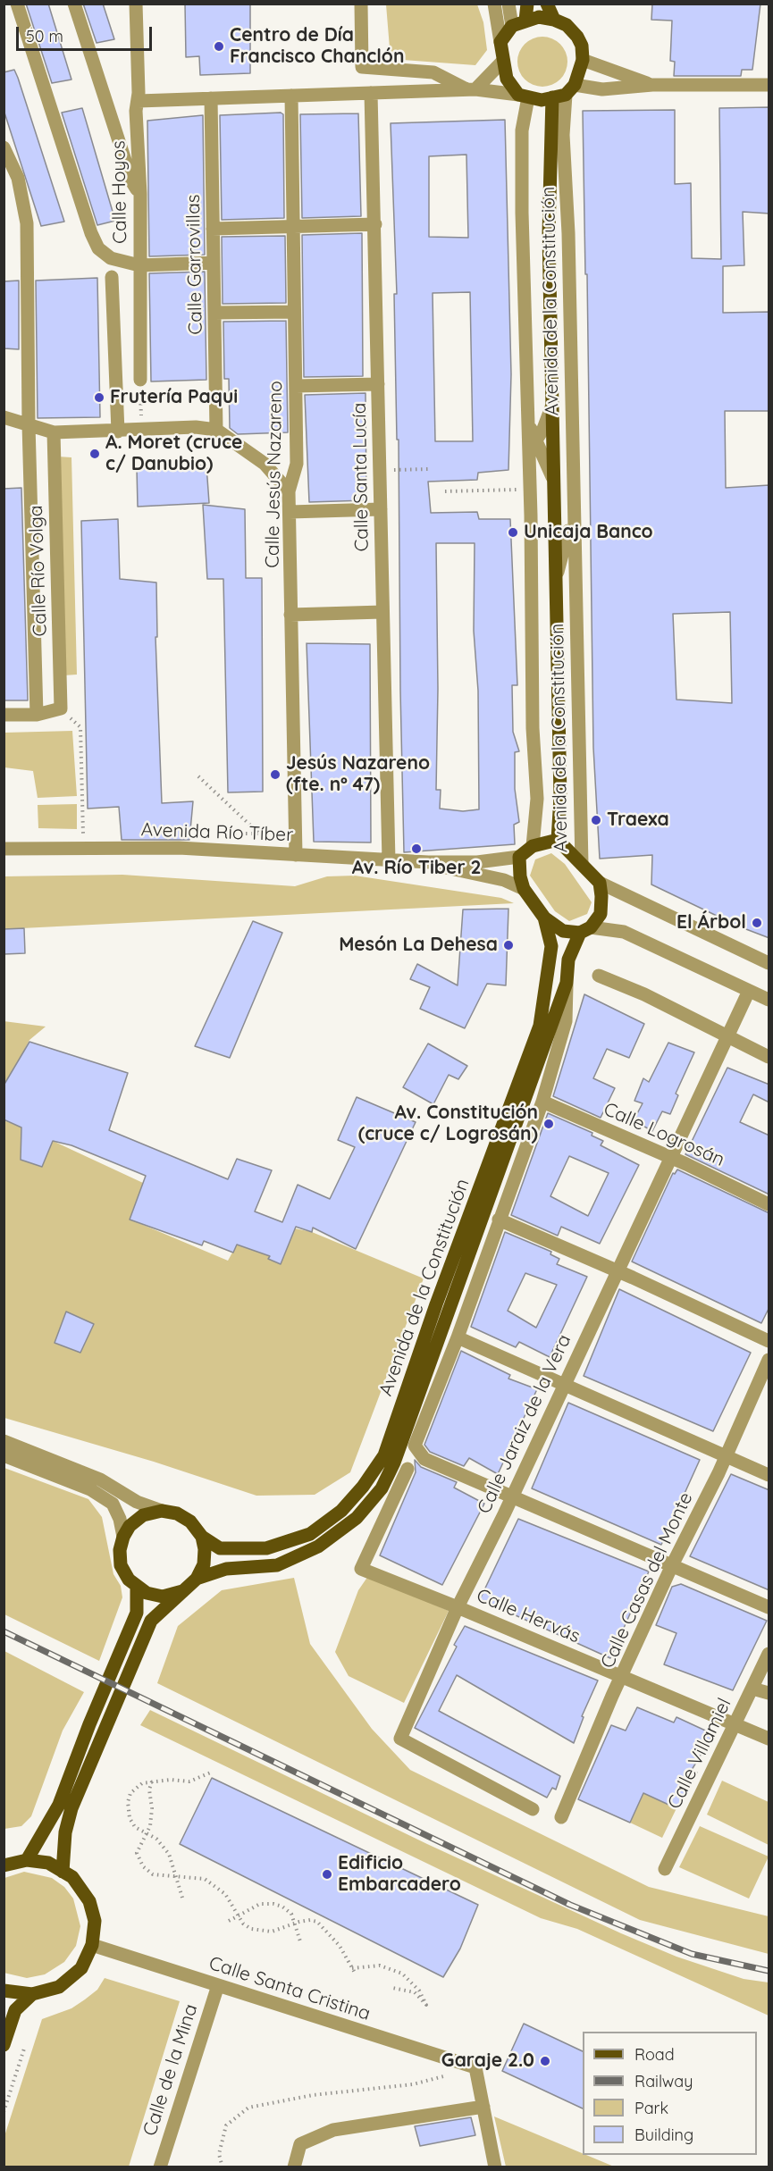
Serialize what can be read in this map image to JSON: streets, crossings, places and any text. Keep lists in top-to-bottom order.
{
  "streets": {
    "main road": ["Avenida de la Constitución"],
    "street": [
      "Calle Hoyos",
      "Calle Garrovillas",
      "Calle Jesús Nazareno",
      "Calle Santa Lucía",
      "Calle Río Volga",
      "Avenida Río Tíber",
      "Calle Logrosán",
      "Calle Jaraiz de la Vera",
      "Calle Casas del Monte",
      "Calle Hervás",
      "Calle Villamiel",
      "Calle Santa Cristina",
      "Calle de la Mina"
    ]
  },
  "crossings": [
    ["Avenida de la Constitución", "Avenida Río Tíber"],
    ["Avenida de la Constitución", "Calle Logrosán"],
    ["Avenida de la Constitución", "Calle Jaraiz de la Vera"],
    ["Calle Jesús Nazareno", "Avenida Río Tíber"],
    ["Calle Santa Lucía", "Avenida Río Tíber"],
    ["Calle Logrosán", "Calle Jaraiz de la Vera"],
    ["Calle Jaraiz de la Vera", "Calle Hervás"],
    ["Calle Casas del Monte", "Calle Hervás"],
    ["Calle Hervás", "Calle Villamiel"],
    ["Calle Santa Cristina", "Calle de la Mina"]
  ],
  "places": [
    "Centro de Día Francisco Chanclón",
    "Frutería Paqui",
    "A. Moret (cruce c/ Danubio)",
    "Unicaja Banco",
    "Jesús Nazareno (fte. nº 47)",
    "Traexa",
    "Av. Río Tiber 2",
    "El Árbol",
    "Mesón La Dehesa",
    "Av. Constitución (cruce c/ Logrosán)",
    "Edificio Embarcadero",
    "Garaje 2.0"
  ],
  "legend": [
    "Road",
    "Railway",
    "Park",
    "Building"
  ],
  "scale_bar": "50 m"
}
